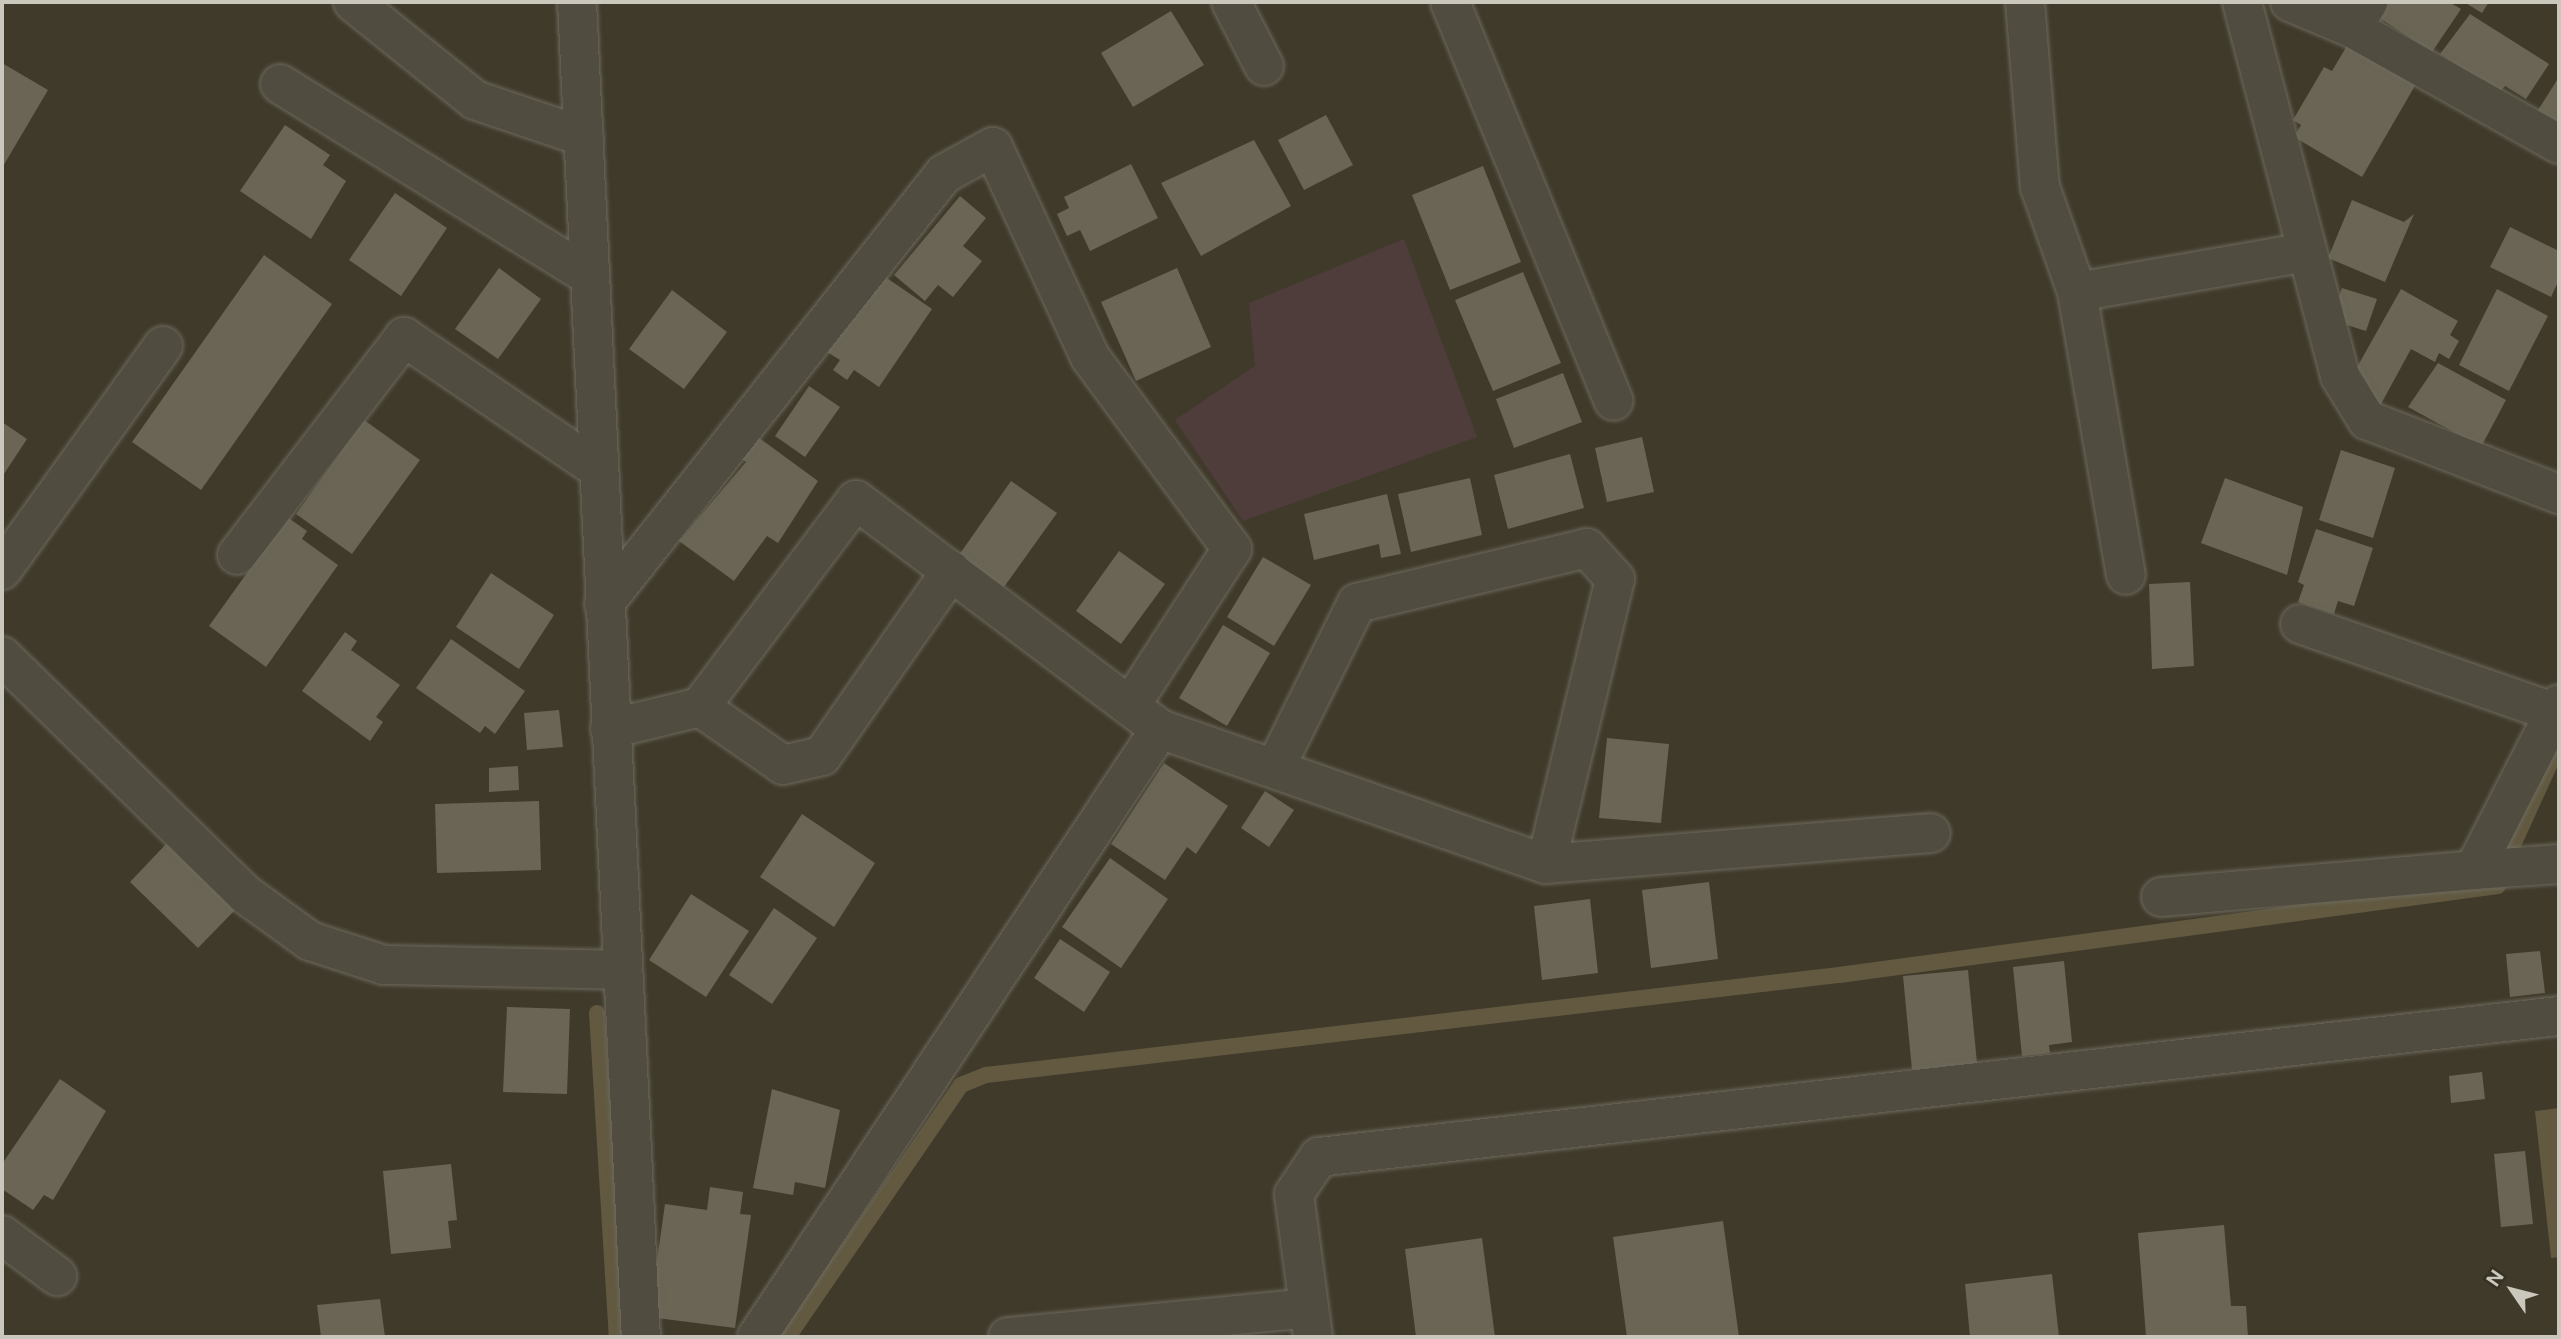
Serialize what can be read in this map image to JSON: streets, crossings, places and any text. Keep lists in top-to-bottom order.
{
  "north": "top left"
}
